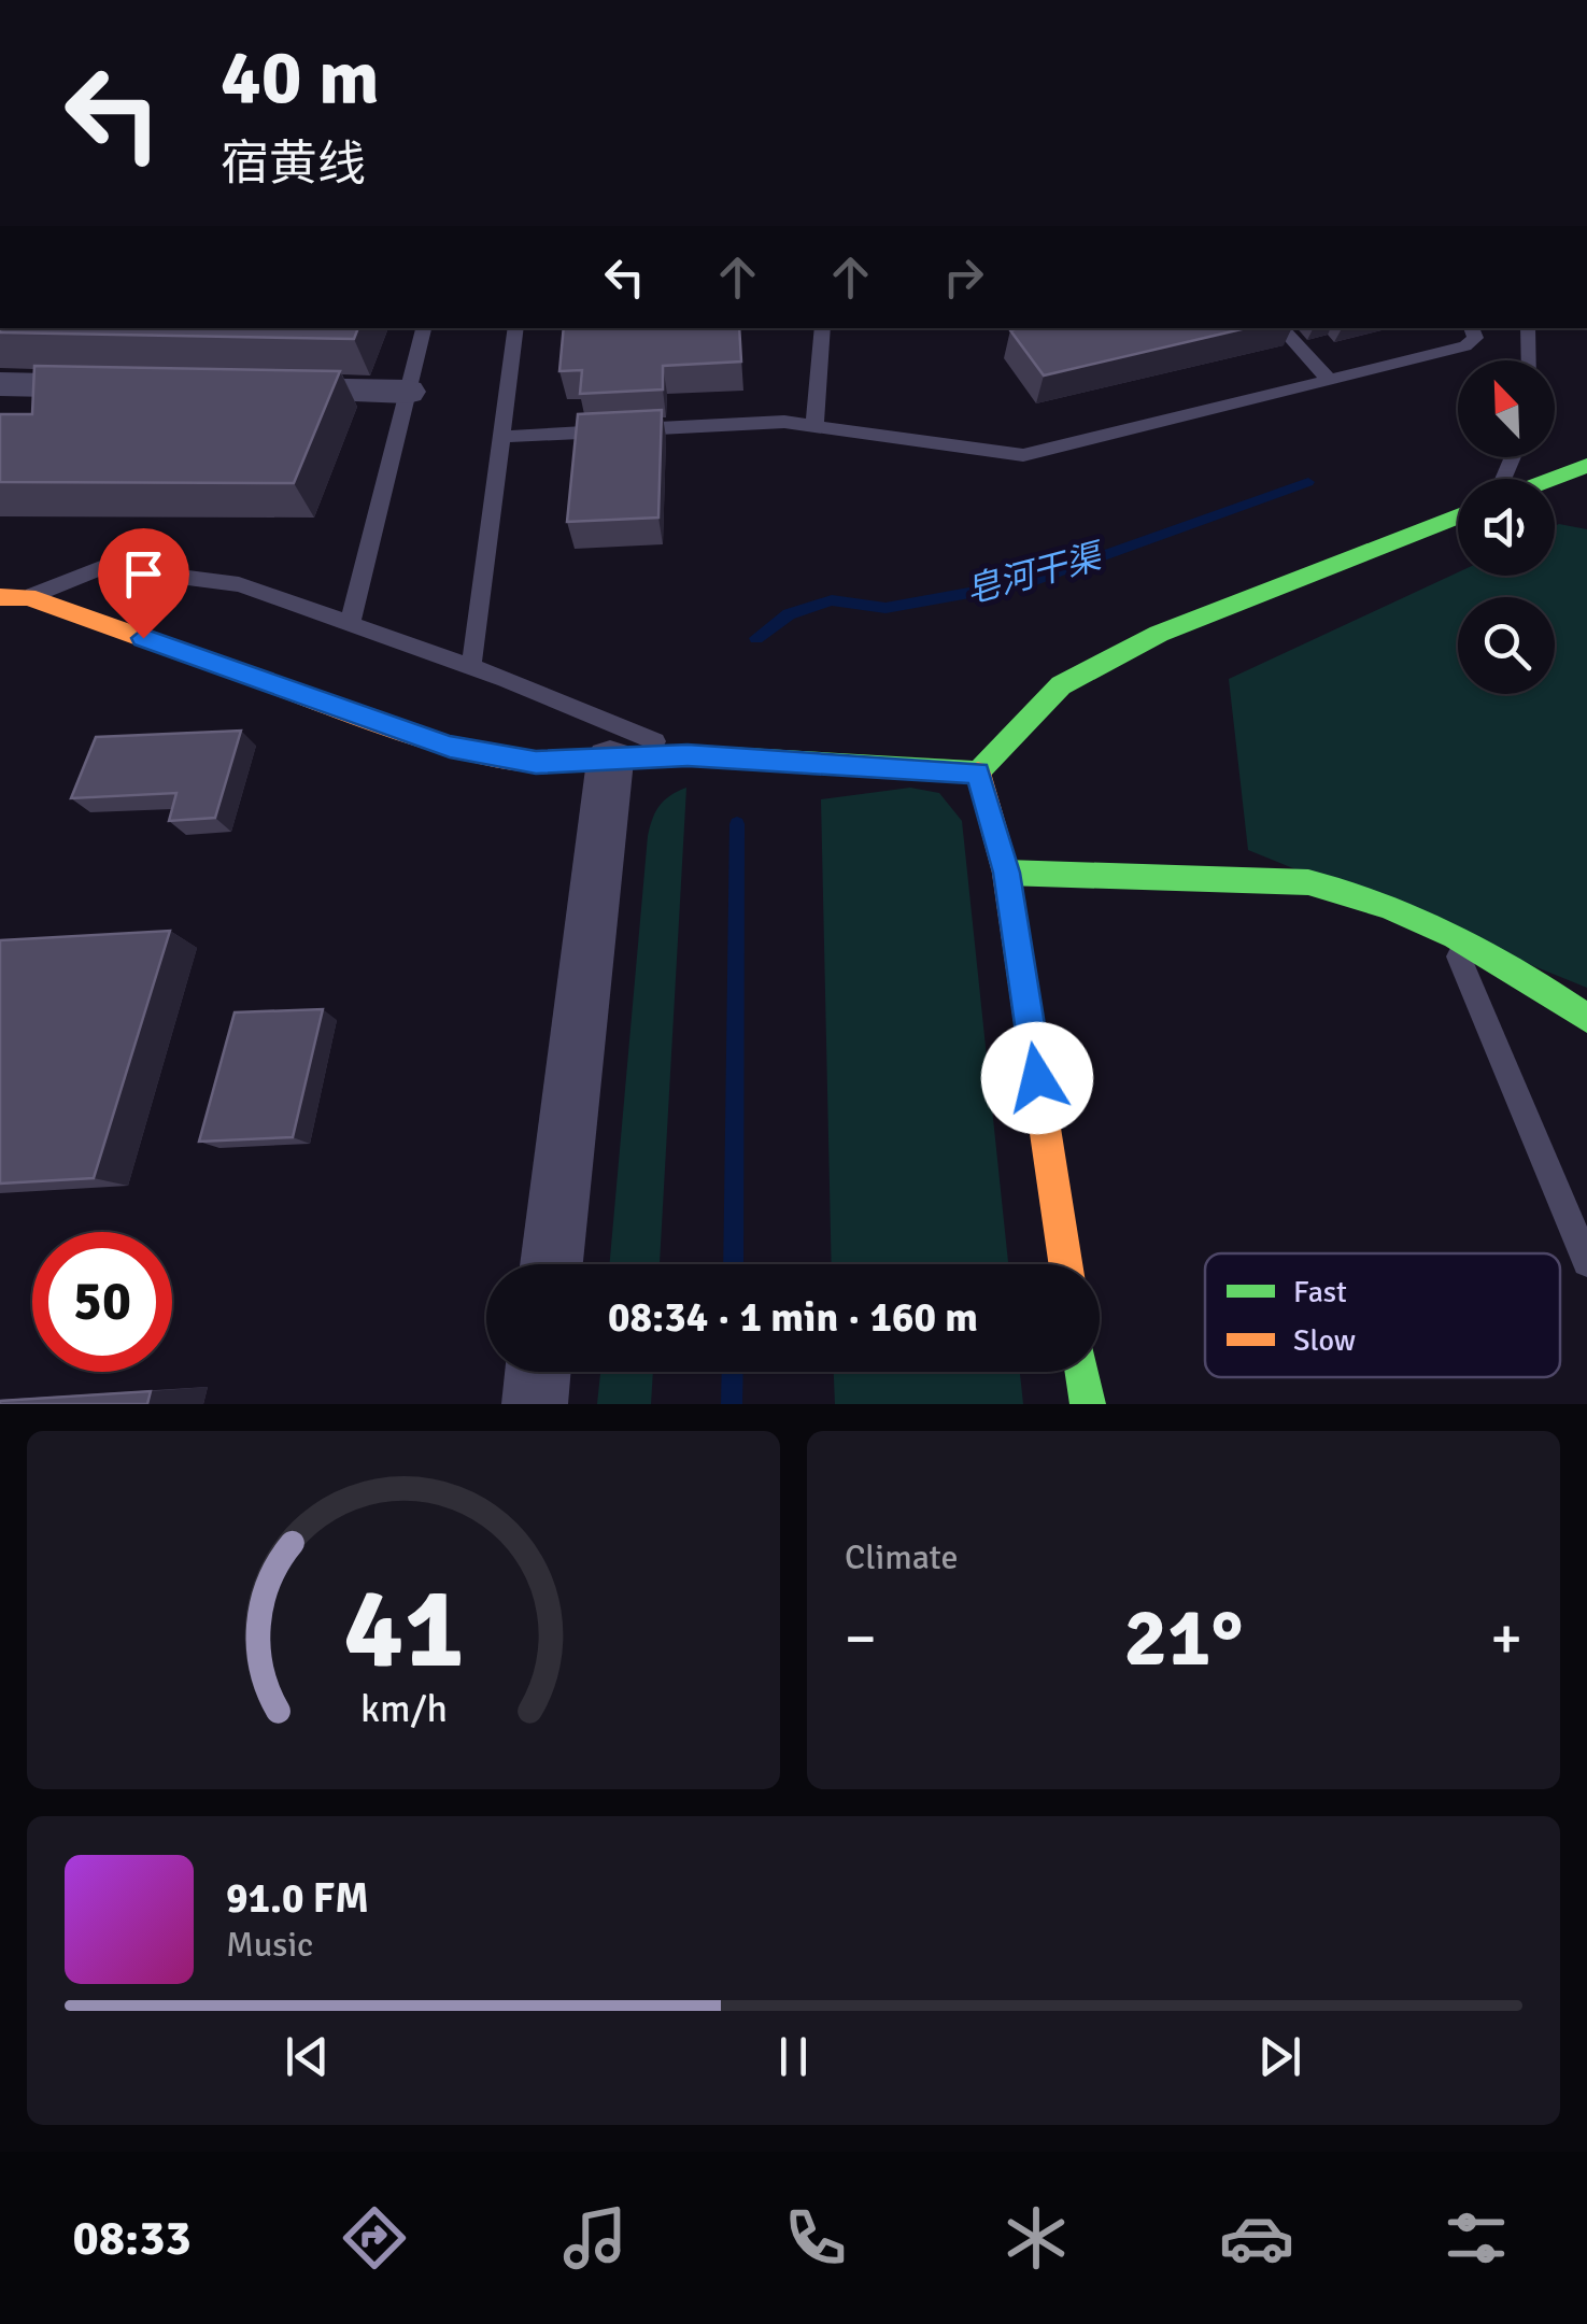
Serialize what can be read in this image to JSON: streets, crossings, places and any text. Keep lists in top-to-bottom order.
{
  "water": ["皂河干渠"],
  "legend": ["Fast", "Slow"],
  "north": "top left",
  "page": {
    "turn": ["40 m", "宿黄线"],
    "limit": "50",
    "trip": "08:34 · 1 min · 160 m",
    "tile": "Climate",
    "heat": ["−", "21°", "+"],
    "song": ["91.0 FM", "Music"],
    "tabs": "08:33",
    "gauge": ["41", "km/h"]
  }
}
